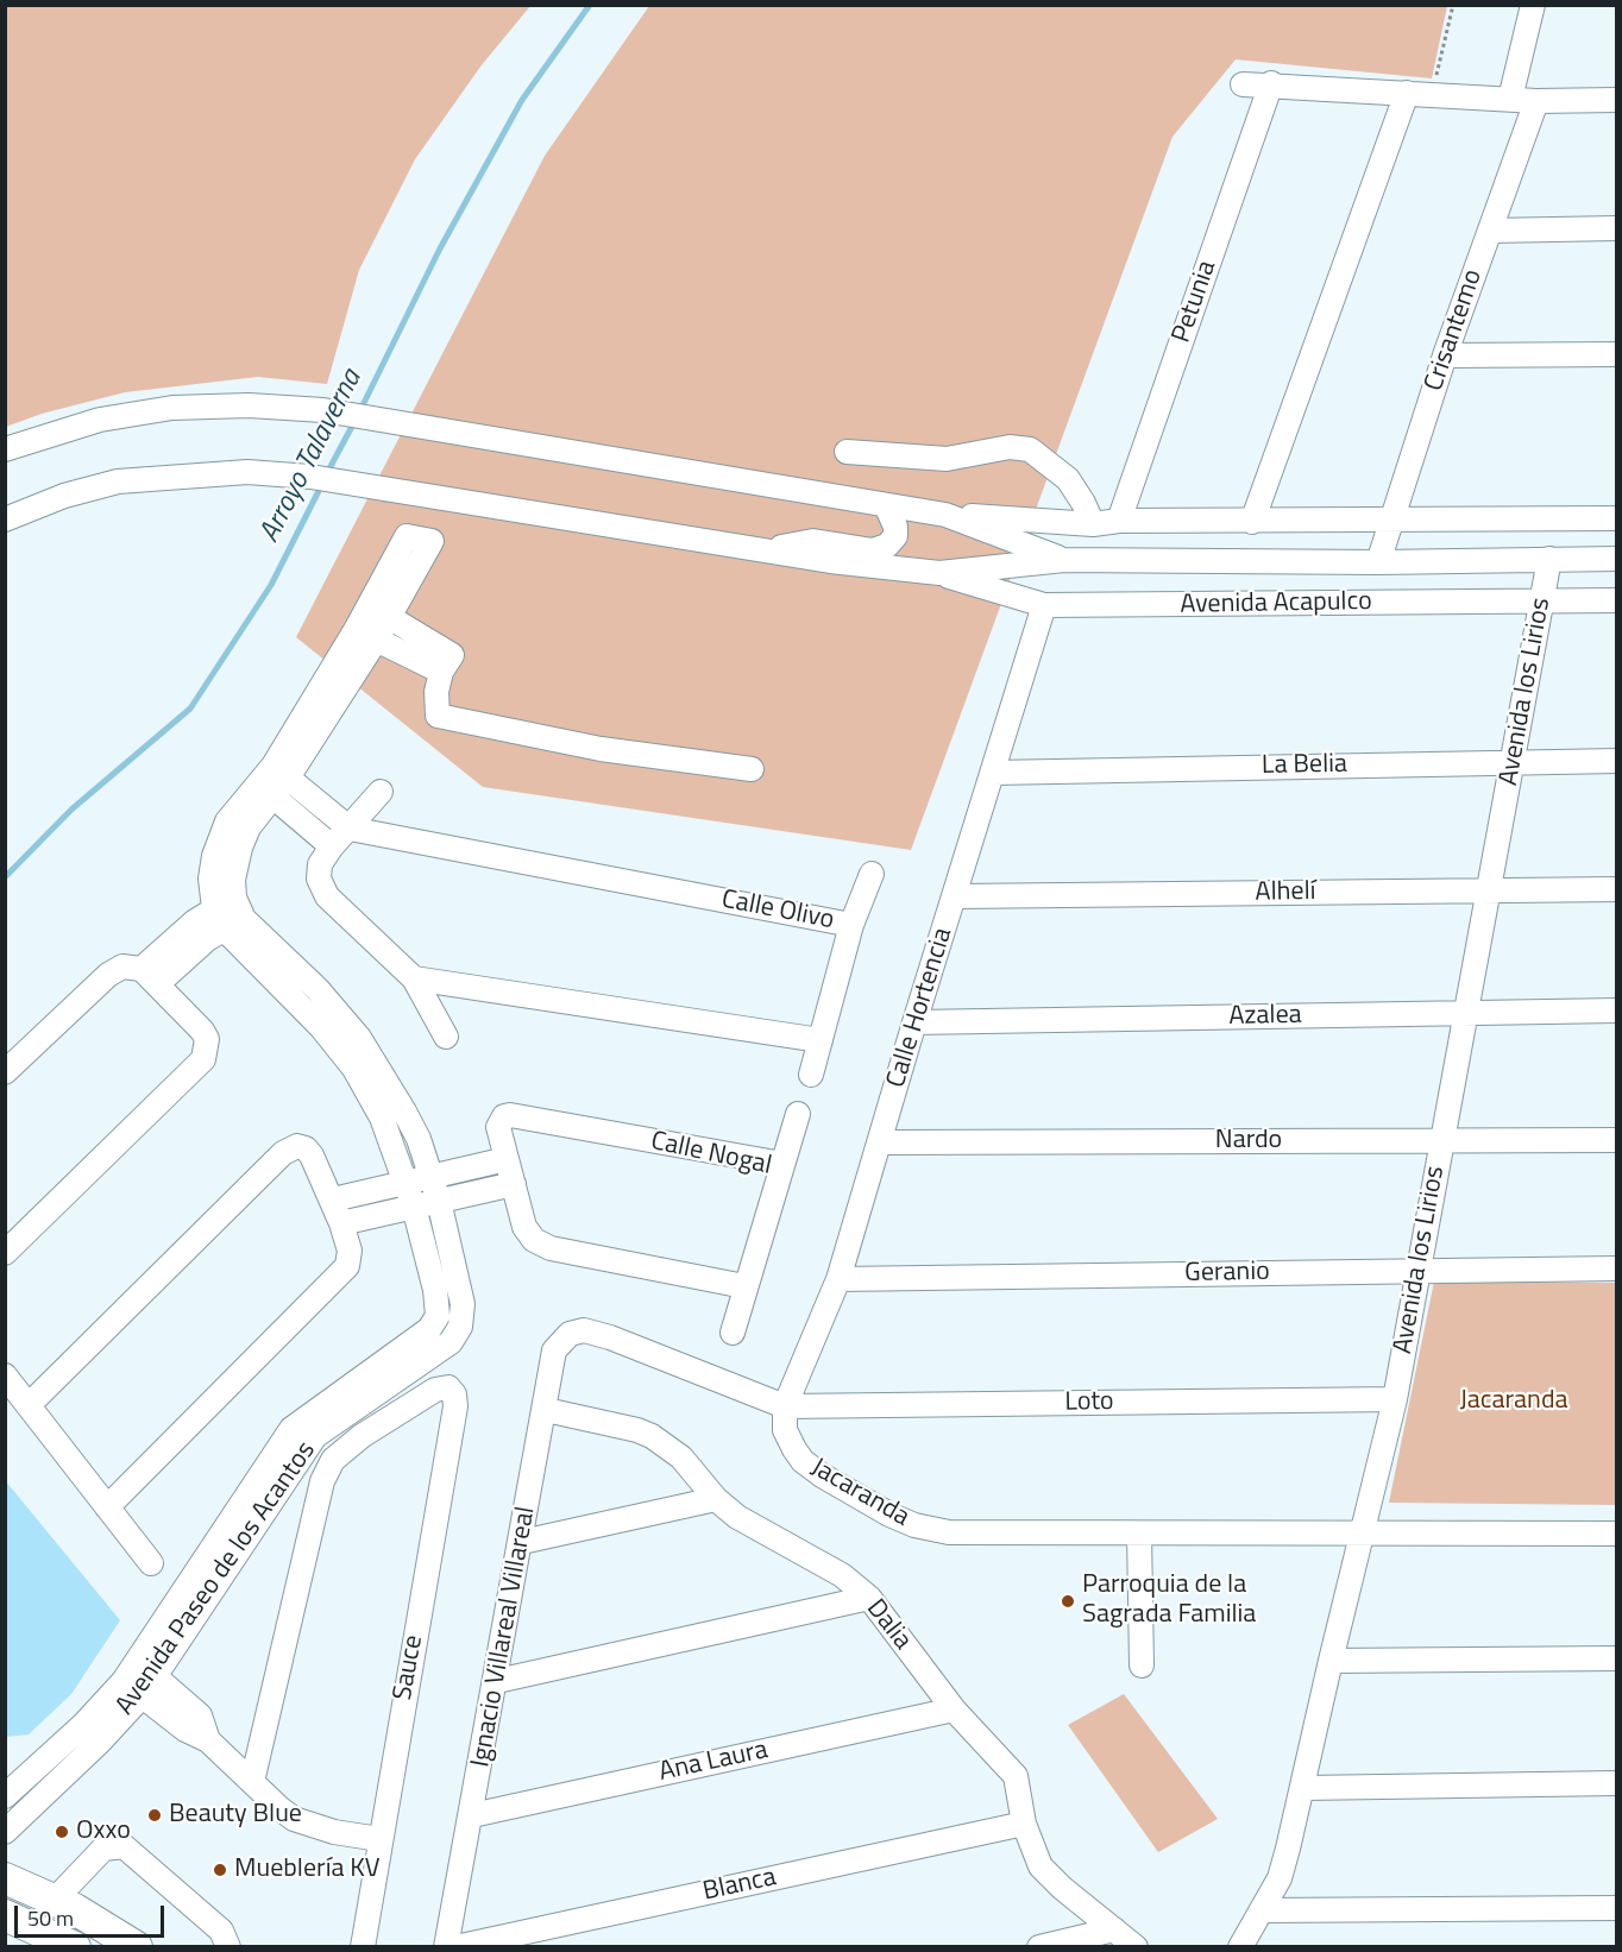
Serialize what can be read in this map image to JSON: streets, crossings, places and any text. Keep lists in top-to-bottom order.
{
  "streets": {
    "street": [
      "Petunia",
      "Crisantemo",
      "Avenida Acapulco",
      "Avenida los Lirios",
      "La Belia",
      "Alhelí",
      "Calle Olivo",
      "Calle Hortencia",
      "Azalea",
      "Nardo",
      "Calle Nogal",
      "Geranio",
      "Loto",
      "Jacaranda",
      "Avenida Paseo de los Acantos",
      "Dalia",
      "Ignacio Villareal Villareal",
      "Sauce",
      "Ana Laura",
      "Blanca"
    ]
  },
  "crossings": [
    ["Crisantemo", "Avenida Acapulco"],
    ["Avenida Acapulco", "Avenida los Lirios"],
    ["Avenida Acapulco", "Calle Hortencia"],
    ["Avenida los Lirios", "La Belia"],
    ["Avenida los Lirios", "Alhelí"],
    ["Avenida los Lirios", "Azalea"],
    ["Avenida los Lirios", "Nardo"],
    ["Avenida los Lirios", "Geranio"],
    ["Avenida los Lirios", "Loto"],
    ["Avenida los Lirios", "Jacaranda"],
    ["La Belia", "Calle Hortencia"],
    ["Alhelí", "Calle Hortencia"],
    ["Calle Hortencia", "Azalea"],
    ["Calle Hortencia", "Nardo"],
    ["Calle Hortencia", "Geranio"],
    ["Calle Hortencia", "Loto"],
    ["Calle Hortencia", "Jacaranda"],
    ["Calle Hortencia", "Ignacio Villareal Villareal"],
    ["Loto", "Jacaranda"],
    ["Loto", "Ignacio Villareal Villareal"],
    ["Jacaranda", "Ignacio Villareal Villareal"],
    ["Dalia", "Ignacio Villareal Villareal"],
    ["Dalia", "Ana Laura"],
    ["Dalia", "Blanca"],
    ["Ignacio Villareal Villareal", "Ana Laura"]
  ],
  "water": ["Arroyo Talaverna"],
  "parks": ["Jacaranda"],
  "places": [
    "Parroquia de la Sagrada Familia",
    "Beauty Blue",
    "Oxxo",
    "Mueblería KV"
  ],
  "scale_bar": "50 m"
}
